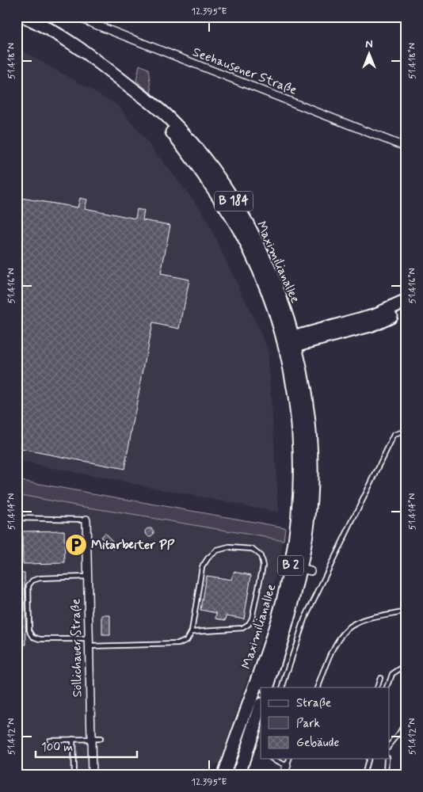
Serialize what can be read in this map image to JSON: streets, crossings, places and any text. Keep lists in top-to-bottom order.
{
  "streets": {
    "main road": ["B 184", "Maximilianallee", "B 2"],
    "street": ["Seehausener Straße", "Söllichauer Straße"]
  },
  "crossings": [
    ["B 184", "Maximilianallee"]
  ],
  "places": {
    "parking": ["Mitarbeiter PP"]
  },
  "legend": ["Straße", "Park", "Gebäude"],
  "scale_bar": "100 m",
  "north": "top",
  "coordinates": [
    "12.395°E",
    "51.418°N",
    "51.416°N",
    "51.414°N",
    "51.412°N"
  ]
}
